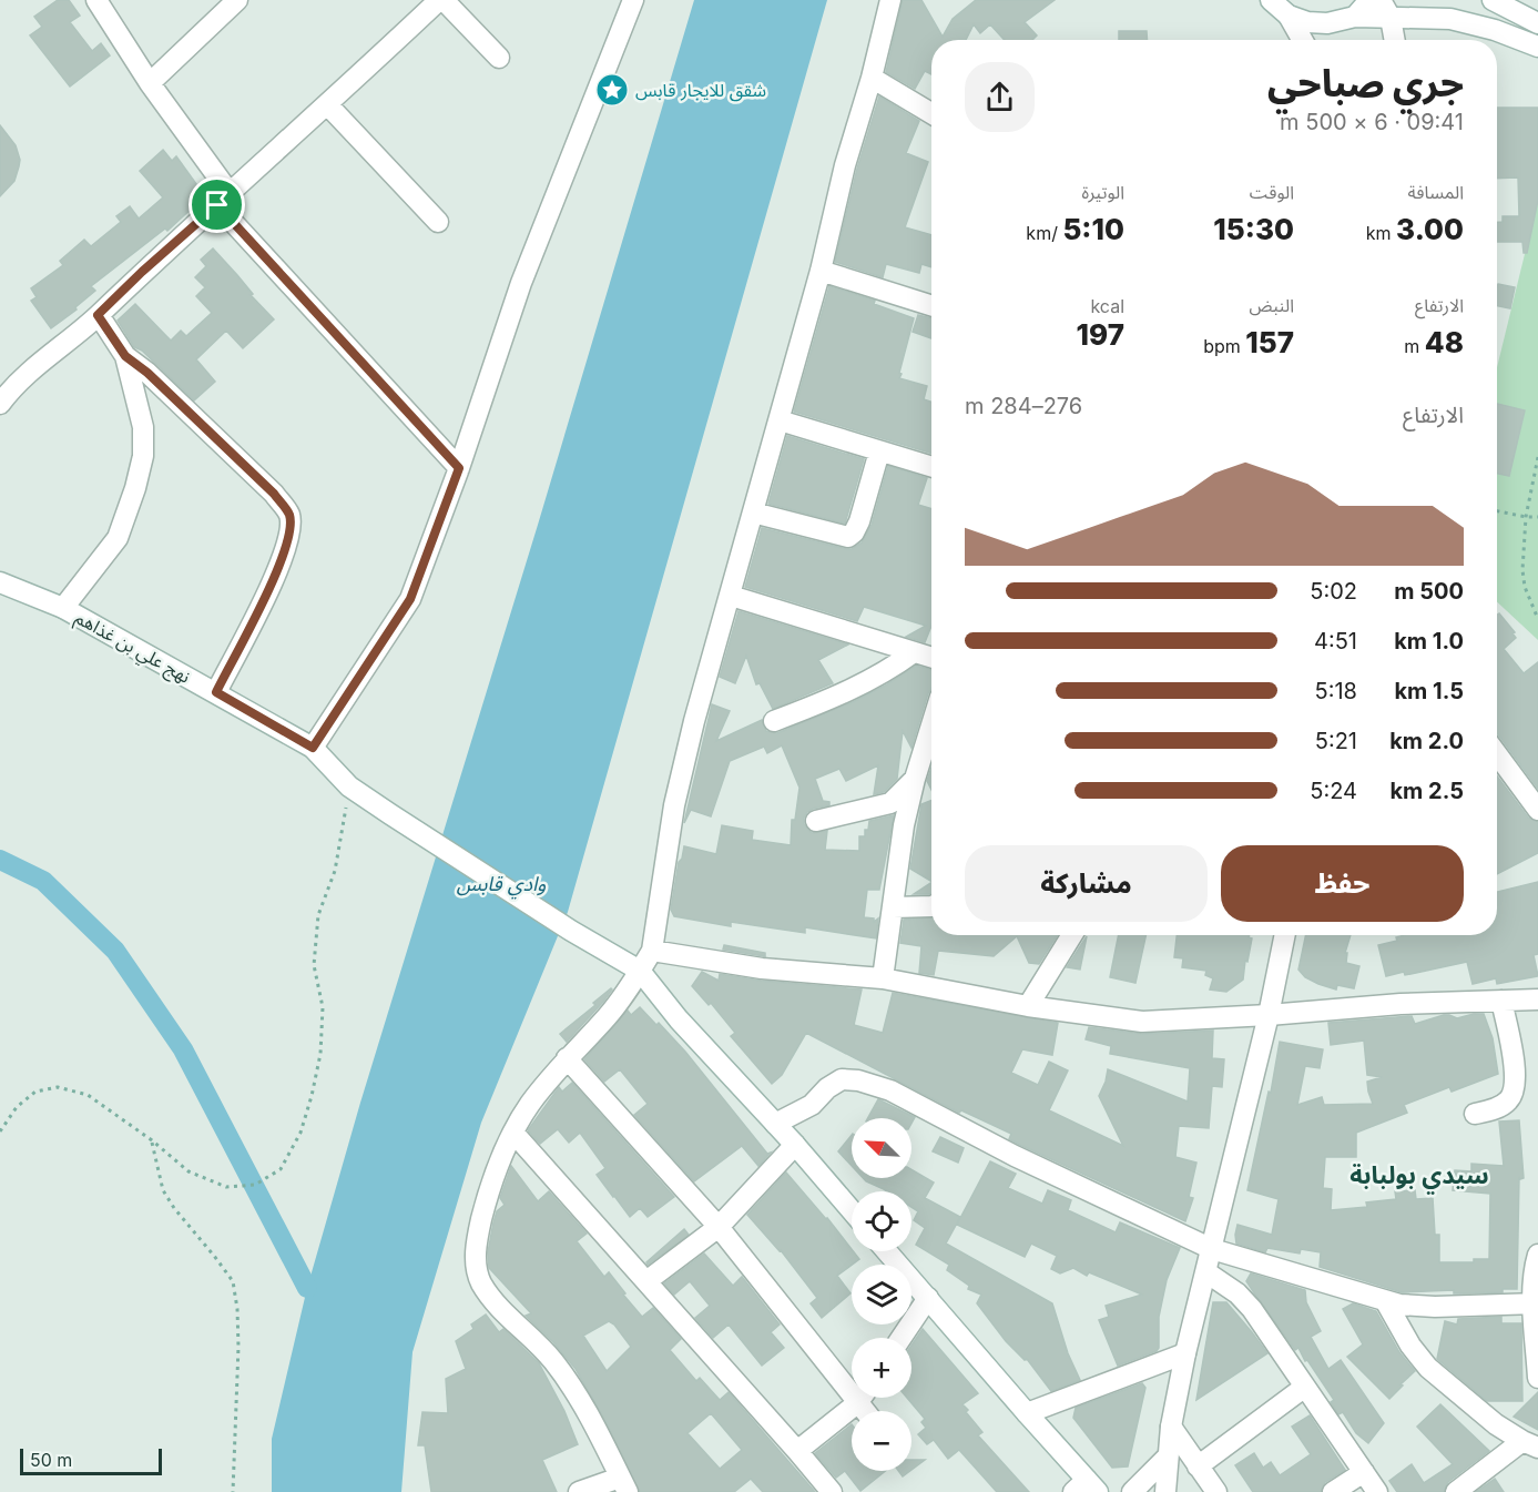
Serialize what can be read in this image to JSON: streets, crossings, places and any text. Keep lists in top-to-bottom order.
{
  "streets": {
    "street": ["نهج علي بن غذاهم"]
  },
  "districts": ["سيدي بولبابة"],
  "water": ["وادي قابس"],
  "places": {
    "place": ["شقق للايجار قابس"]
  },
  "scale_bar": "50 m",
  "north": "top left",
  "page": {
    "heading": ["جري صباحي", "09:41 · 6 × 500 m"],
    "stats": [
      ["المسافة", "3.00 km"],
      ["الوقت", "15:30"],
      ["الوتيرة", "5:10 /km"],
      ["الارتفاع", "48 m"],
      ["النبض", "157 bpm"],
      ["kcal", "197"]
    ],
    "chart": ["الارتفاع", "276–284 m"],
    "list": [
      {
        "name": "500 m",
        "note": "5:02"
      },
      {
        "name": "1.0 km",
        "note": "4:51"
      },
      {
        "name": "1.5 km",
        "note": "5:18"
      },
      {
        "name": "2.0 km",
        "note": "5:21"
      },
      {
        "name": "2.5 km",
        "note": "5:24"
      }
    ],
    "buttons": ["حفظ", "مشاركة"],
    "map_buttons": ["+", "−"],
    "scale": "50 m"
  }
}
